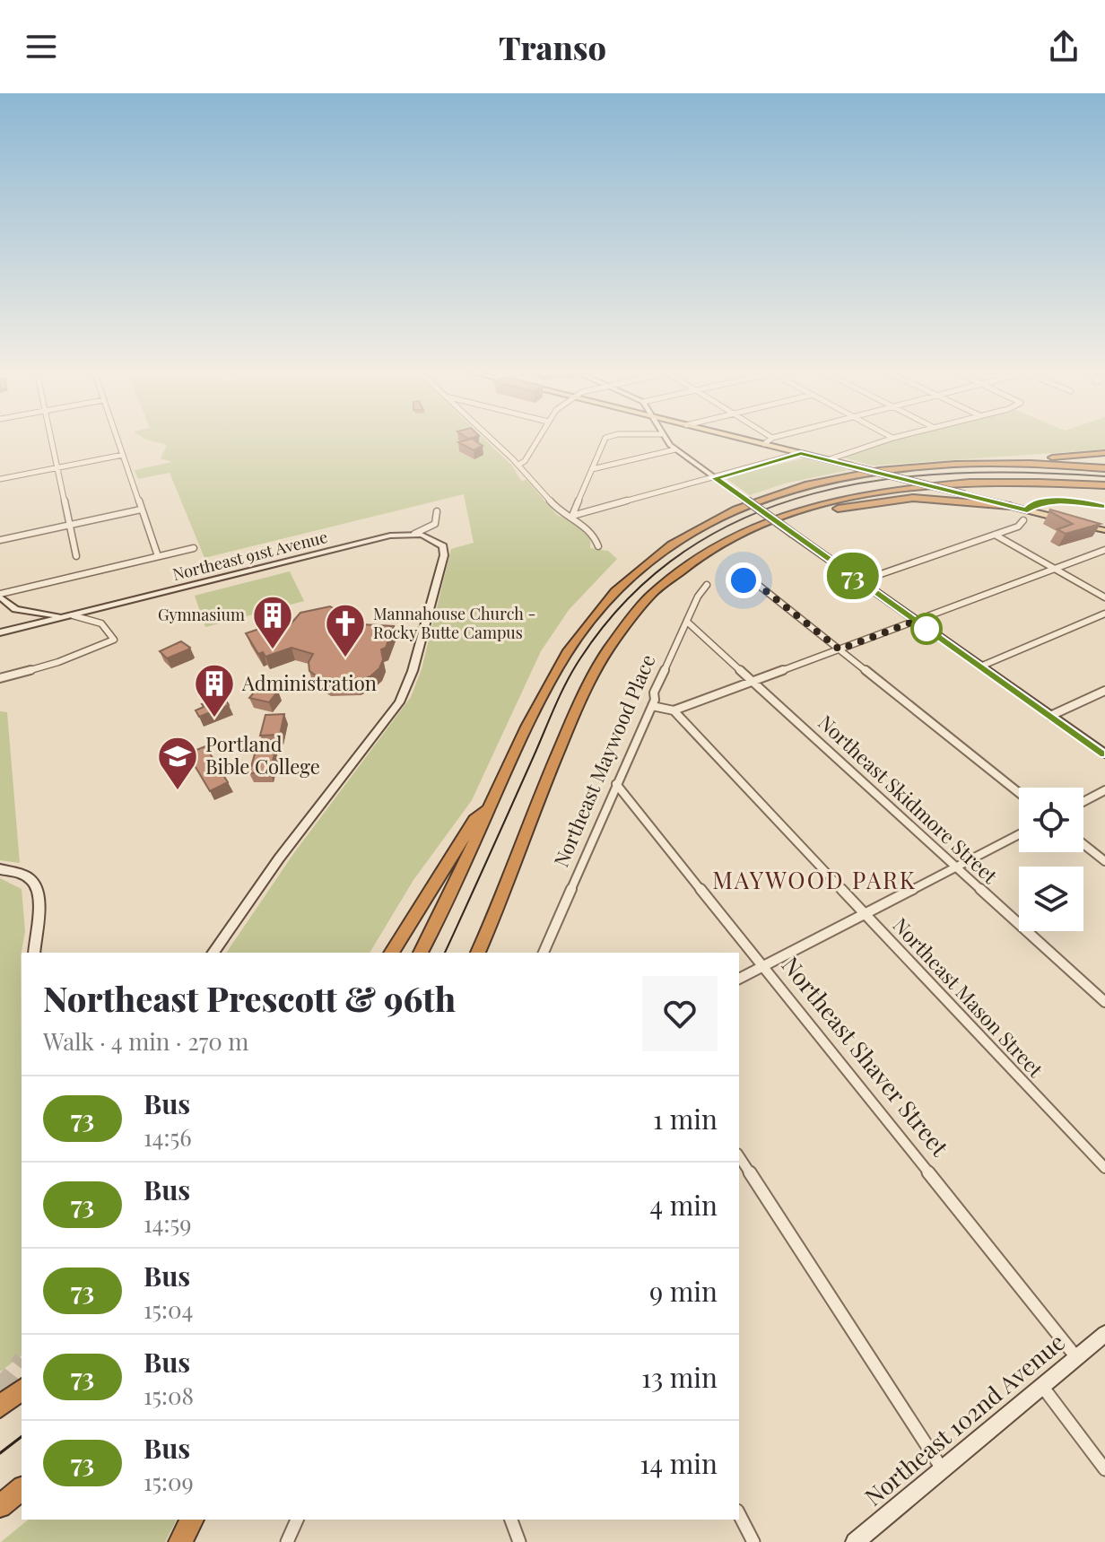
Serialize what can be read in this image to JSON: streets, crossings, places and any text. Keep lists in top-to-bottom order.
{
  "streets": {
    "street": [
      "Northeast 91st Avenue",
      "Northeast Maywood Place",
      "Northeast Skidmore Street",
      "Northeast Mason Street",
      "Northeast Shaver Street",
      "Northeast 102nd Avenue"
    ]
  },
  "crossings": [
    ["Northeast Maywood Place", "Northeast Skidmore Street"],
    ["Northeast Maywood Place", "Northeast Shaver Street"],
    ["Northeast Shaver Street", "Northeast 102nd Avenue"]
  ],
  "districts": ["MAYWOOD PARK"],
  "places": {
    "building": ["Gymnasium", "Administration"],
    "church": ["Mannahouse Church - Rocky Butte Campus"],
    "school or university": ["Portland Bible College"]
  },
  "lines": ["bus line 73"],
  "page": {
    "header": "Transo",
    "on_map": "73",
    "heading": ["Northeast Prescott & 96th", "Walk · 4 min · 270 m"],
    "list": [
      {
        "mark": "73",
        "name": "Bus",
        "note": "14:56",
        "value": "1 min"
      },
      {
        "mark": "73",
        "name": "Bus",
        "note": "14:59",
        "value": "4 min"
      },
      {
        "mark": "73",
        "name": "Bus",
        "note": "15:04",
        "value": "9 min"
      },
      {
        "mark": "73",
        "name": "Bus",
        "note": "15:08",
        "value": "13 min"
      },
      {
        "mark": "73",
        "name": "Bus",
        "note": "15:09",
        "value": "14 min"
      }
    ]
  }
}
